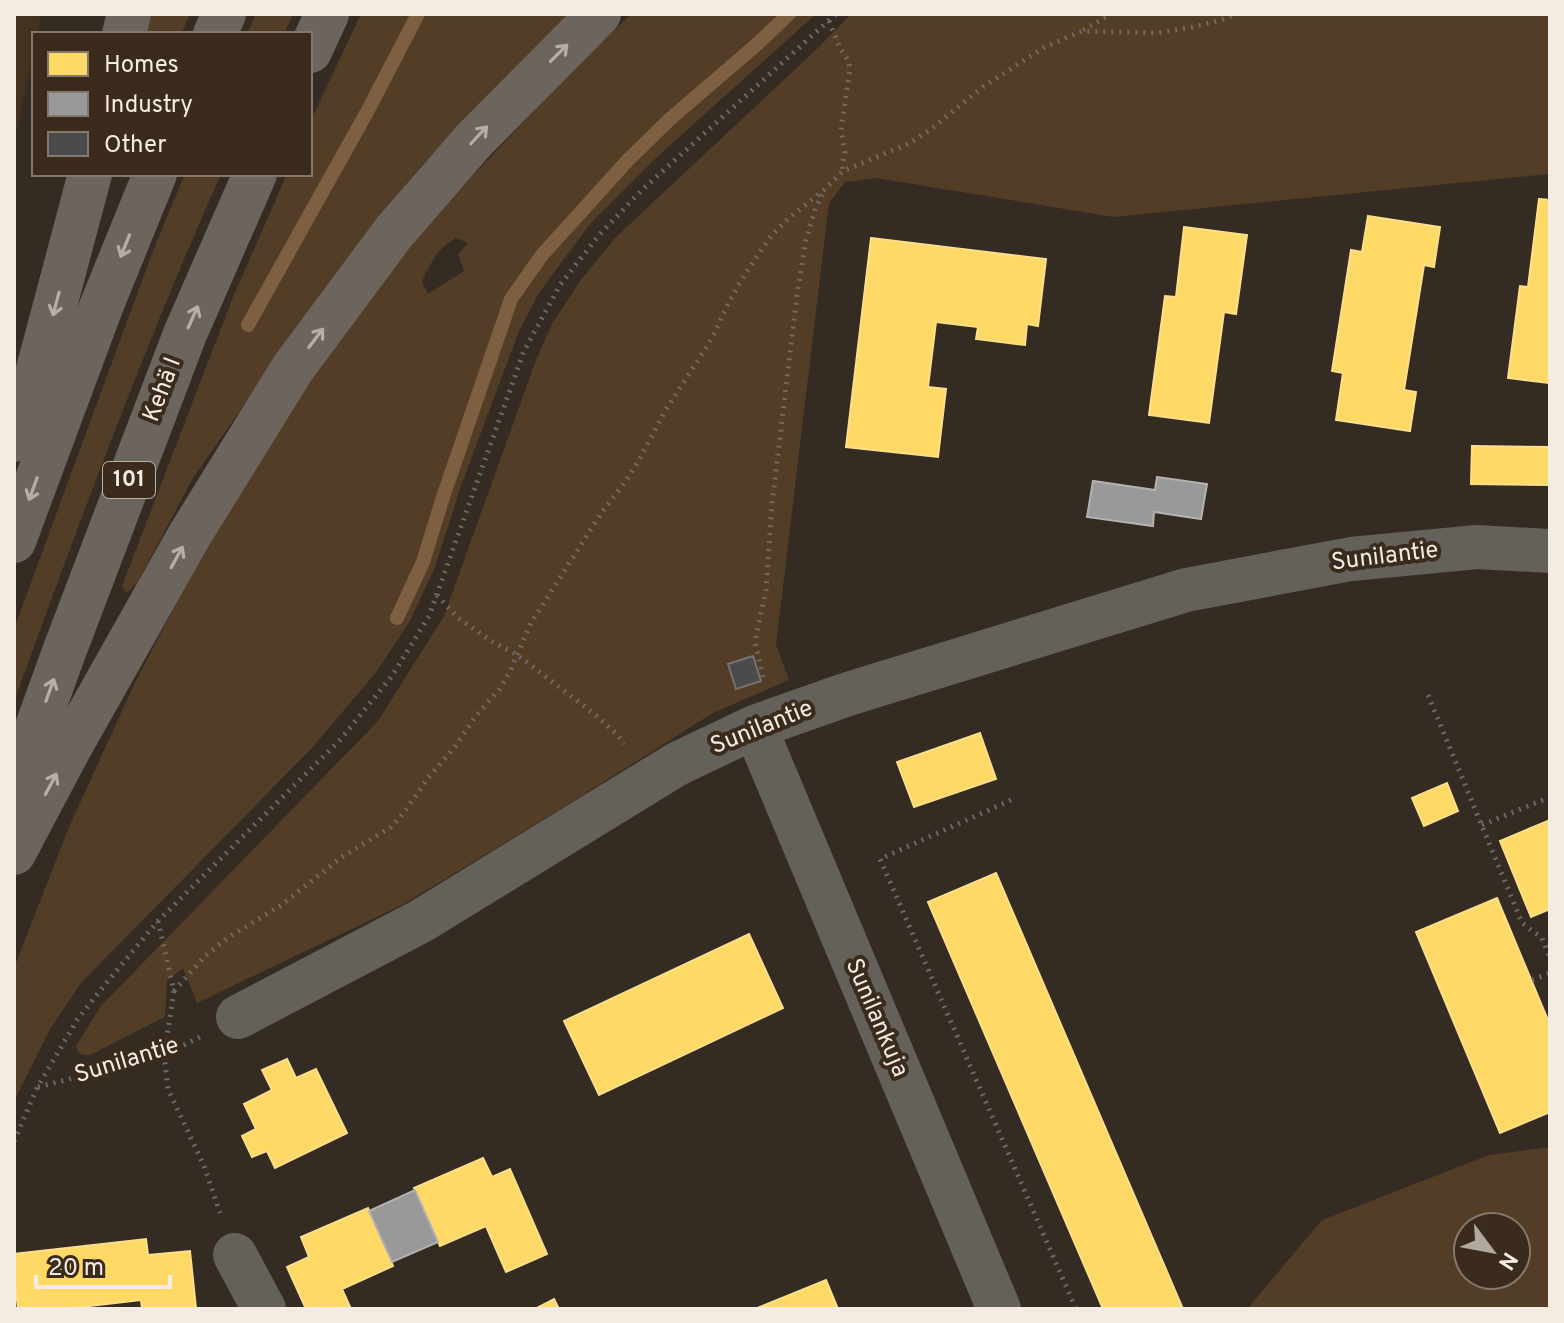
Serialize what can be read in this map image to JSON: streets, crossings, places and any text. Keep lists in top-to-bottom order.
{
  "streets": {
    "highway": ["Kehä I", "101"],
    "street": ["Sunilantie", "Sunilankuja"]
  },
  "crossings": [
    ["Sunilantie", "Sunilankuja"]
  ],
  "legend": ["Homes", "Industry", "Other"],
  "scale_bar": "20 m",
  "north": "bottom right"
}
